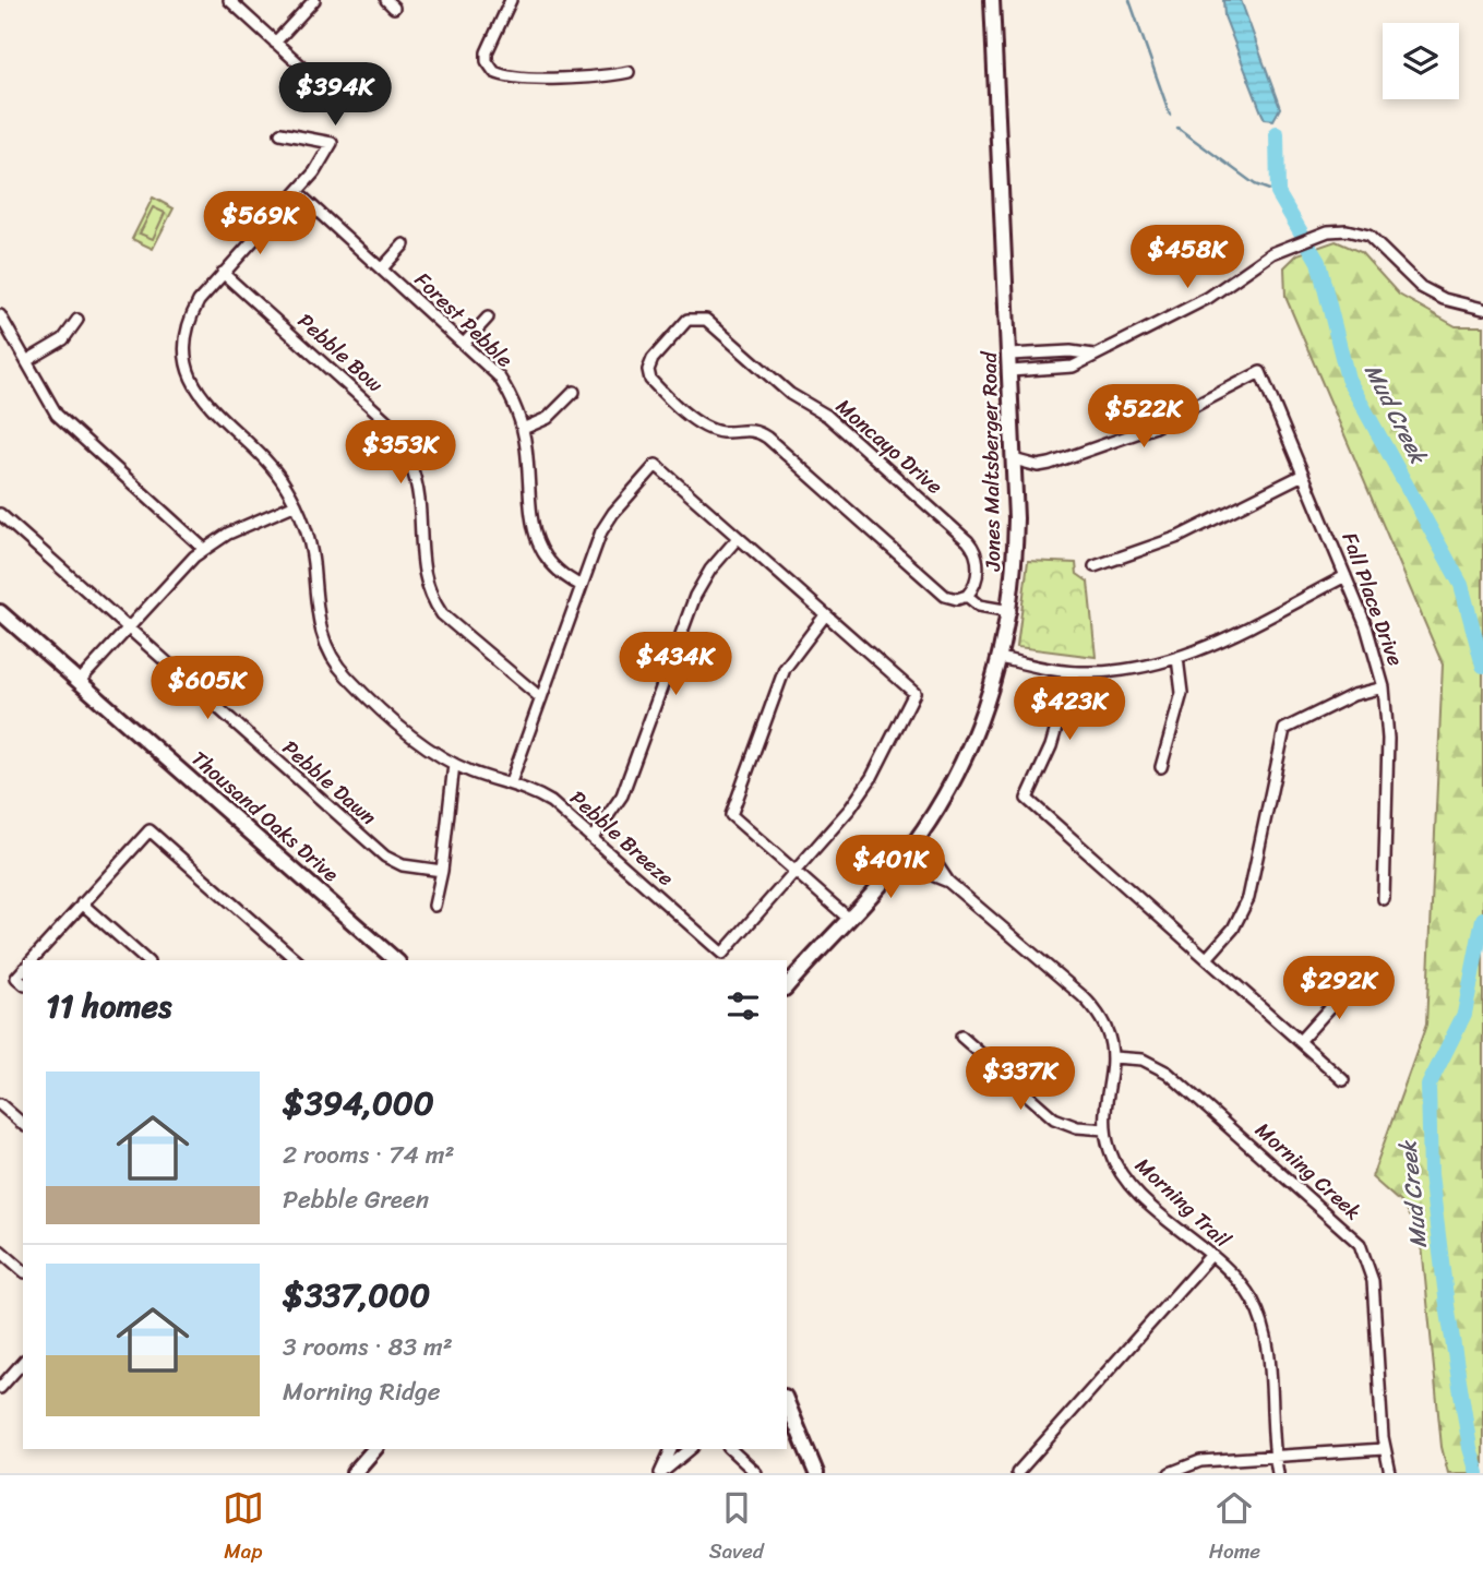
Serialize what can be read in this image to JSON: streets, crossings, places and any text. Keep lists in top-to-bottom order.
{
  "streets": {
    "main road": ["Jones Maltsberger Road", "Thousand Oaks Drive"],
    "street": [
      "Forest Pebble",
      "Pebble Bow",
      "Moncayo Drive",
      "Fall Place Drive",
      "Pebble Dawn",
      "Pebble Breeze",
      "Morning Creek",
      "Morning Trail"
    ]
  },
  "crossings": [
    ["Pebble Bow", "Pebble Breeze"],
    ["Jones Maltsberger Road", "Fall Place Drive"],
    ["Jones Maltsberger Road", "Morning Trail"],
    ["Morning Creek", "Morning Trail"]
  ],
  "water": ["Mud Creek"],
  "page": {
    "price": [
      "$394K",
      "$569K",
      "$458K",
      "$522K",
      "$353K",
      "$434K",
      "$605K",
      "$423K",
      "$401K",
      "$292K",
      "$337K"
    ],
    "heading": "11 homes",
    "list": [
      {
        "name": "$394,000",
        "note": "2 rooms · 74 m² · Pebble Green"
      },
      {
        "name": "$337,000",
        "note": "3 rooms · 83 m² · Morning Ridge"
      }
    ],
    "tabs": ["Map", "Saved", "Home"]
  }
}
